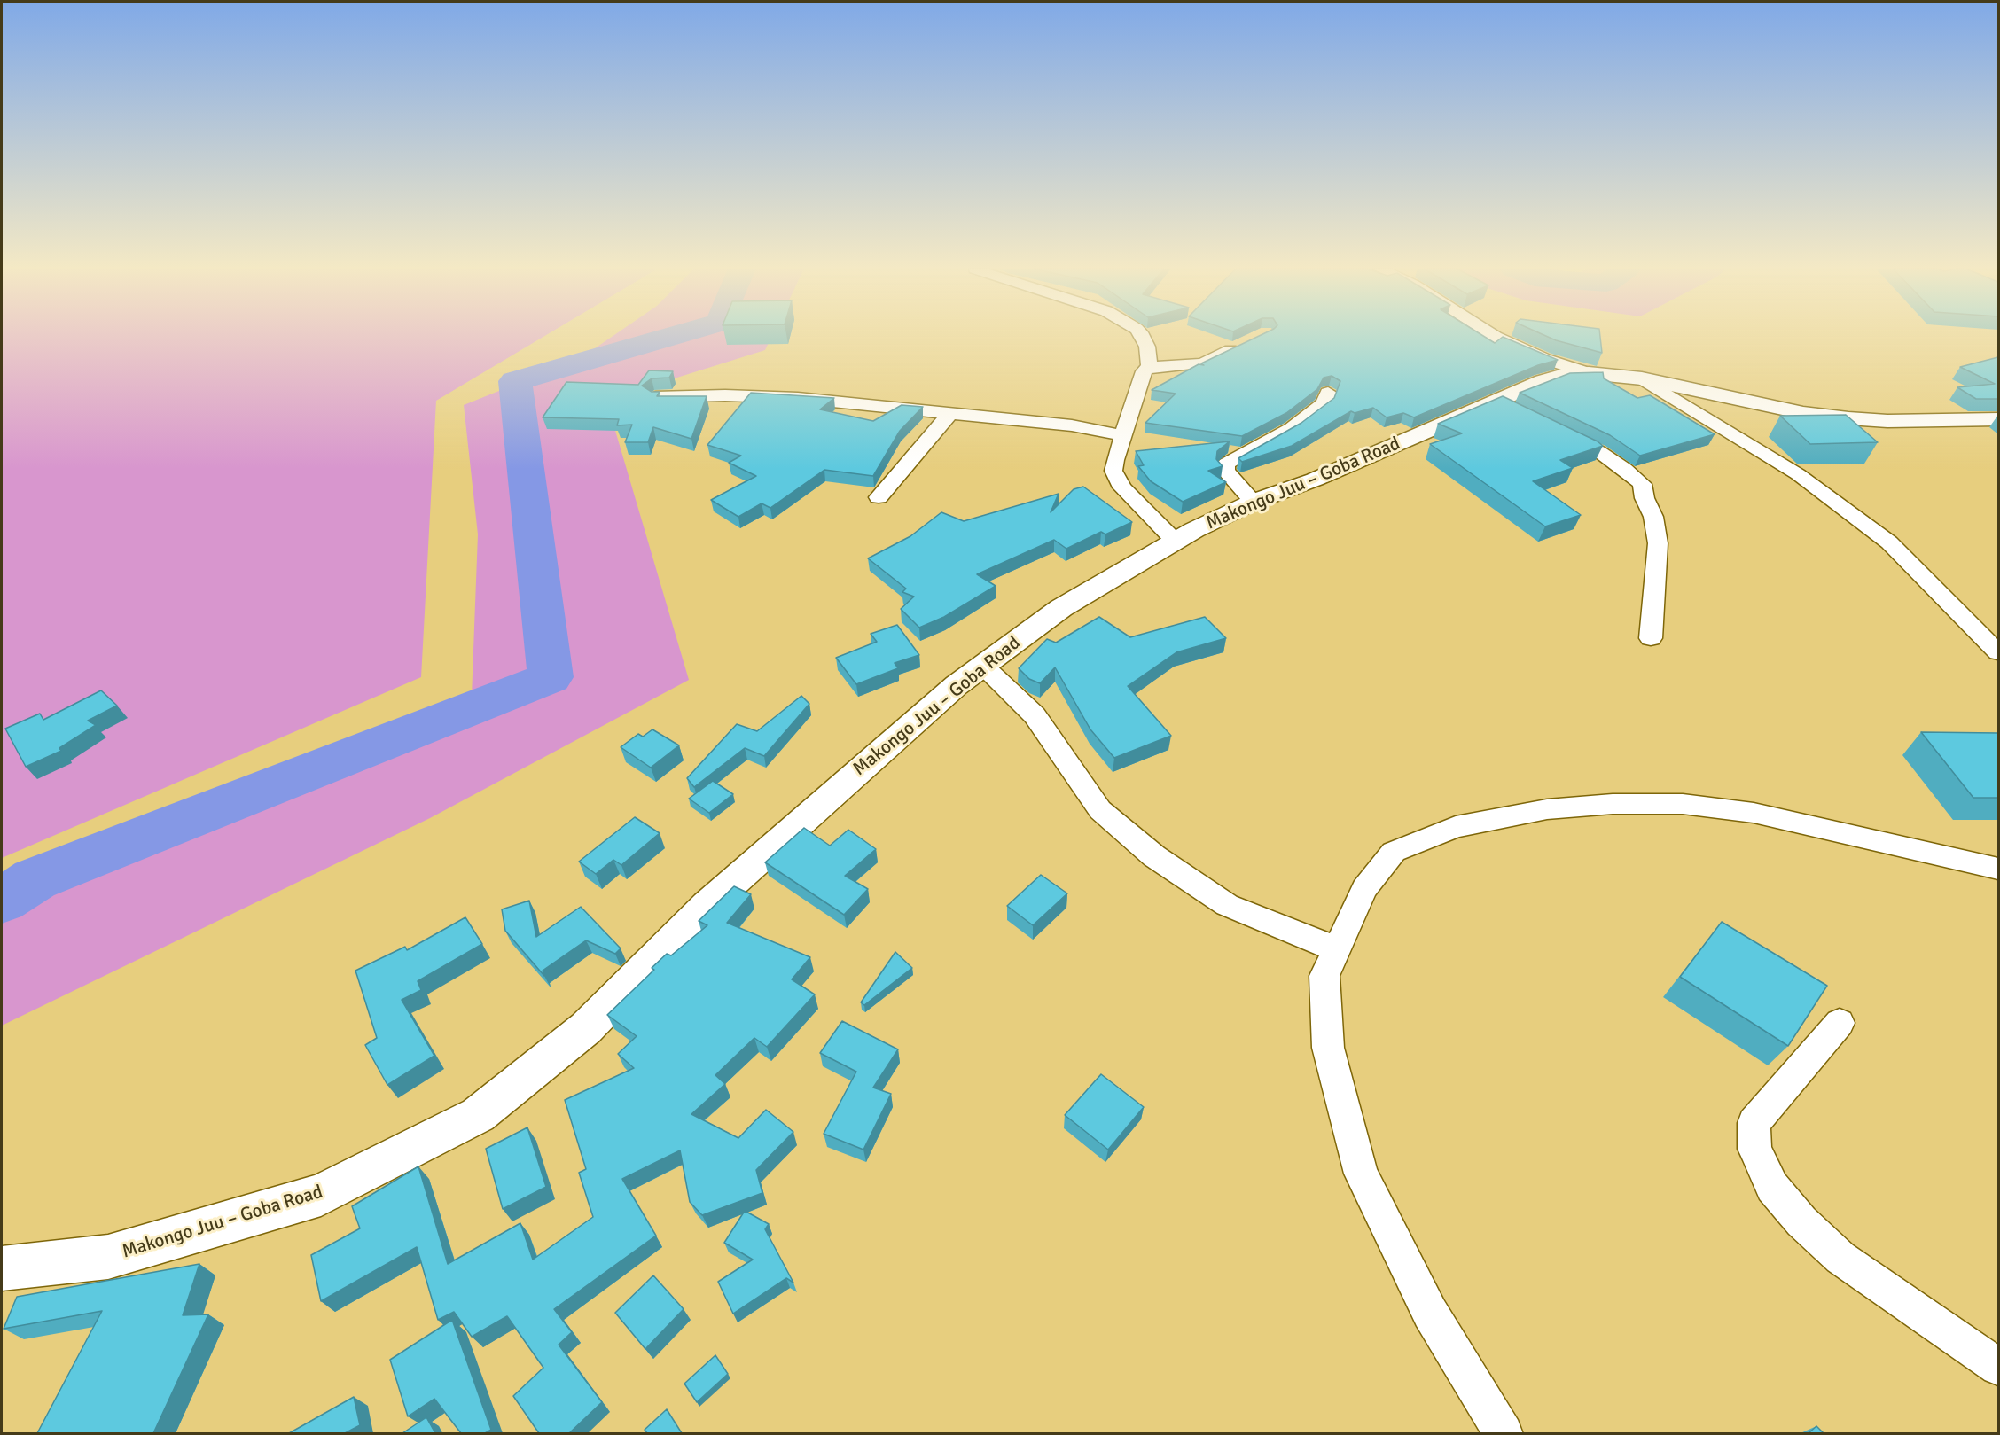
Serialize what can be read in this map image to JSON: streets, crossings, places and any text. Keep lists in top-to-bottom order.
{
  "streets": {
    "street": ["Makongo Juu – Goba Road"]
  }
}
